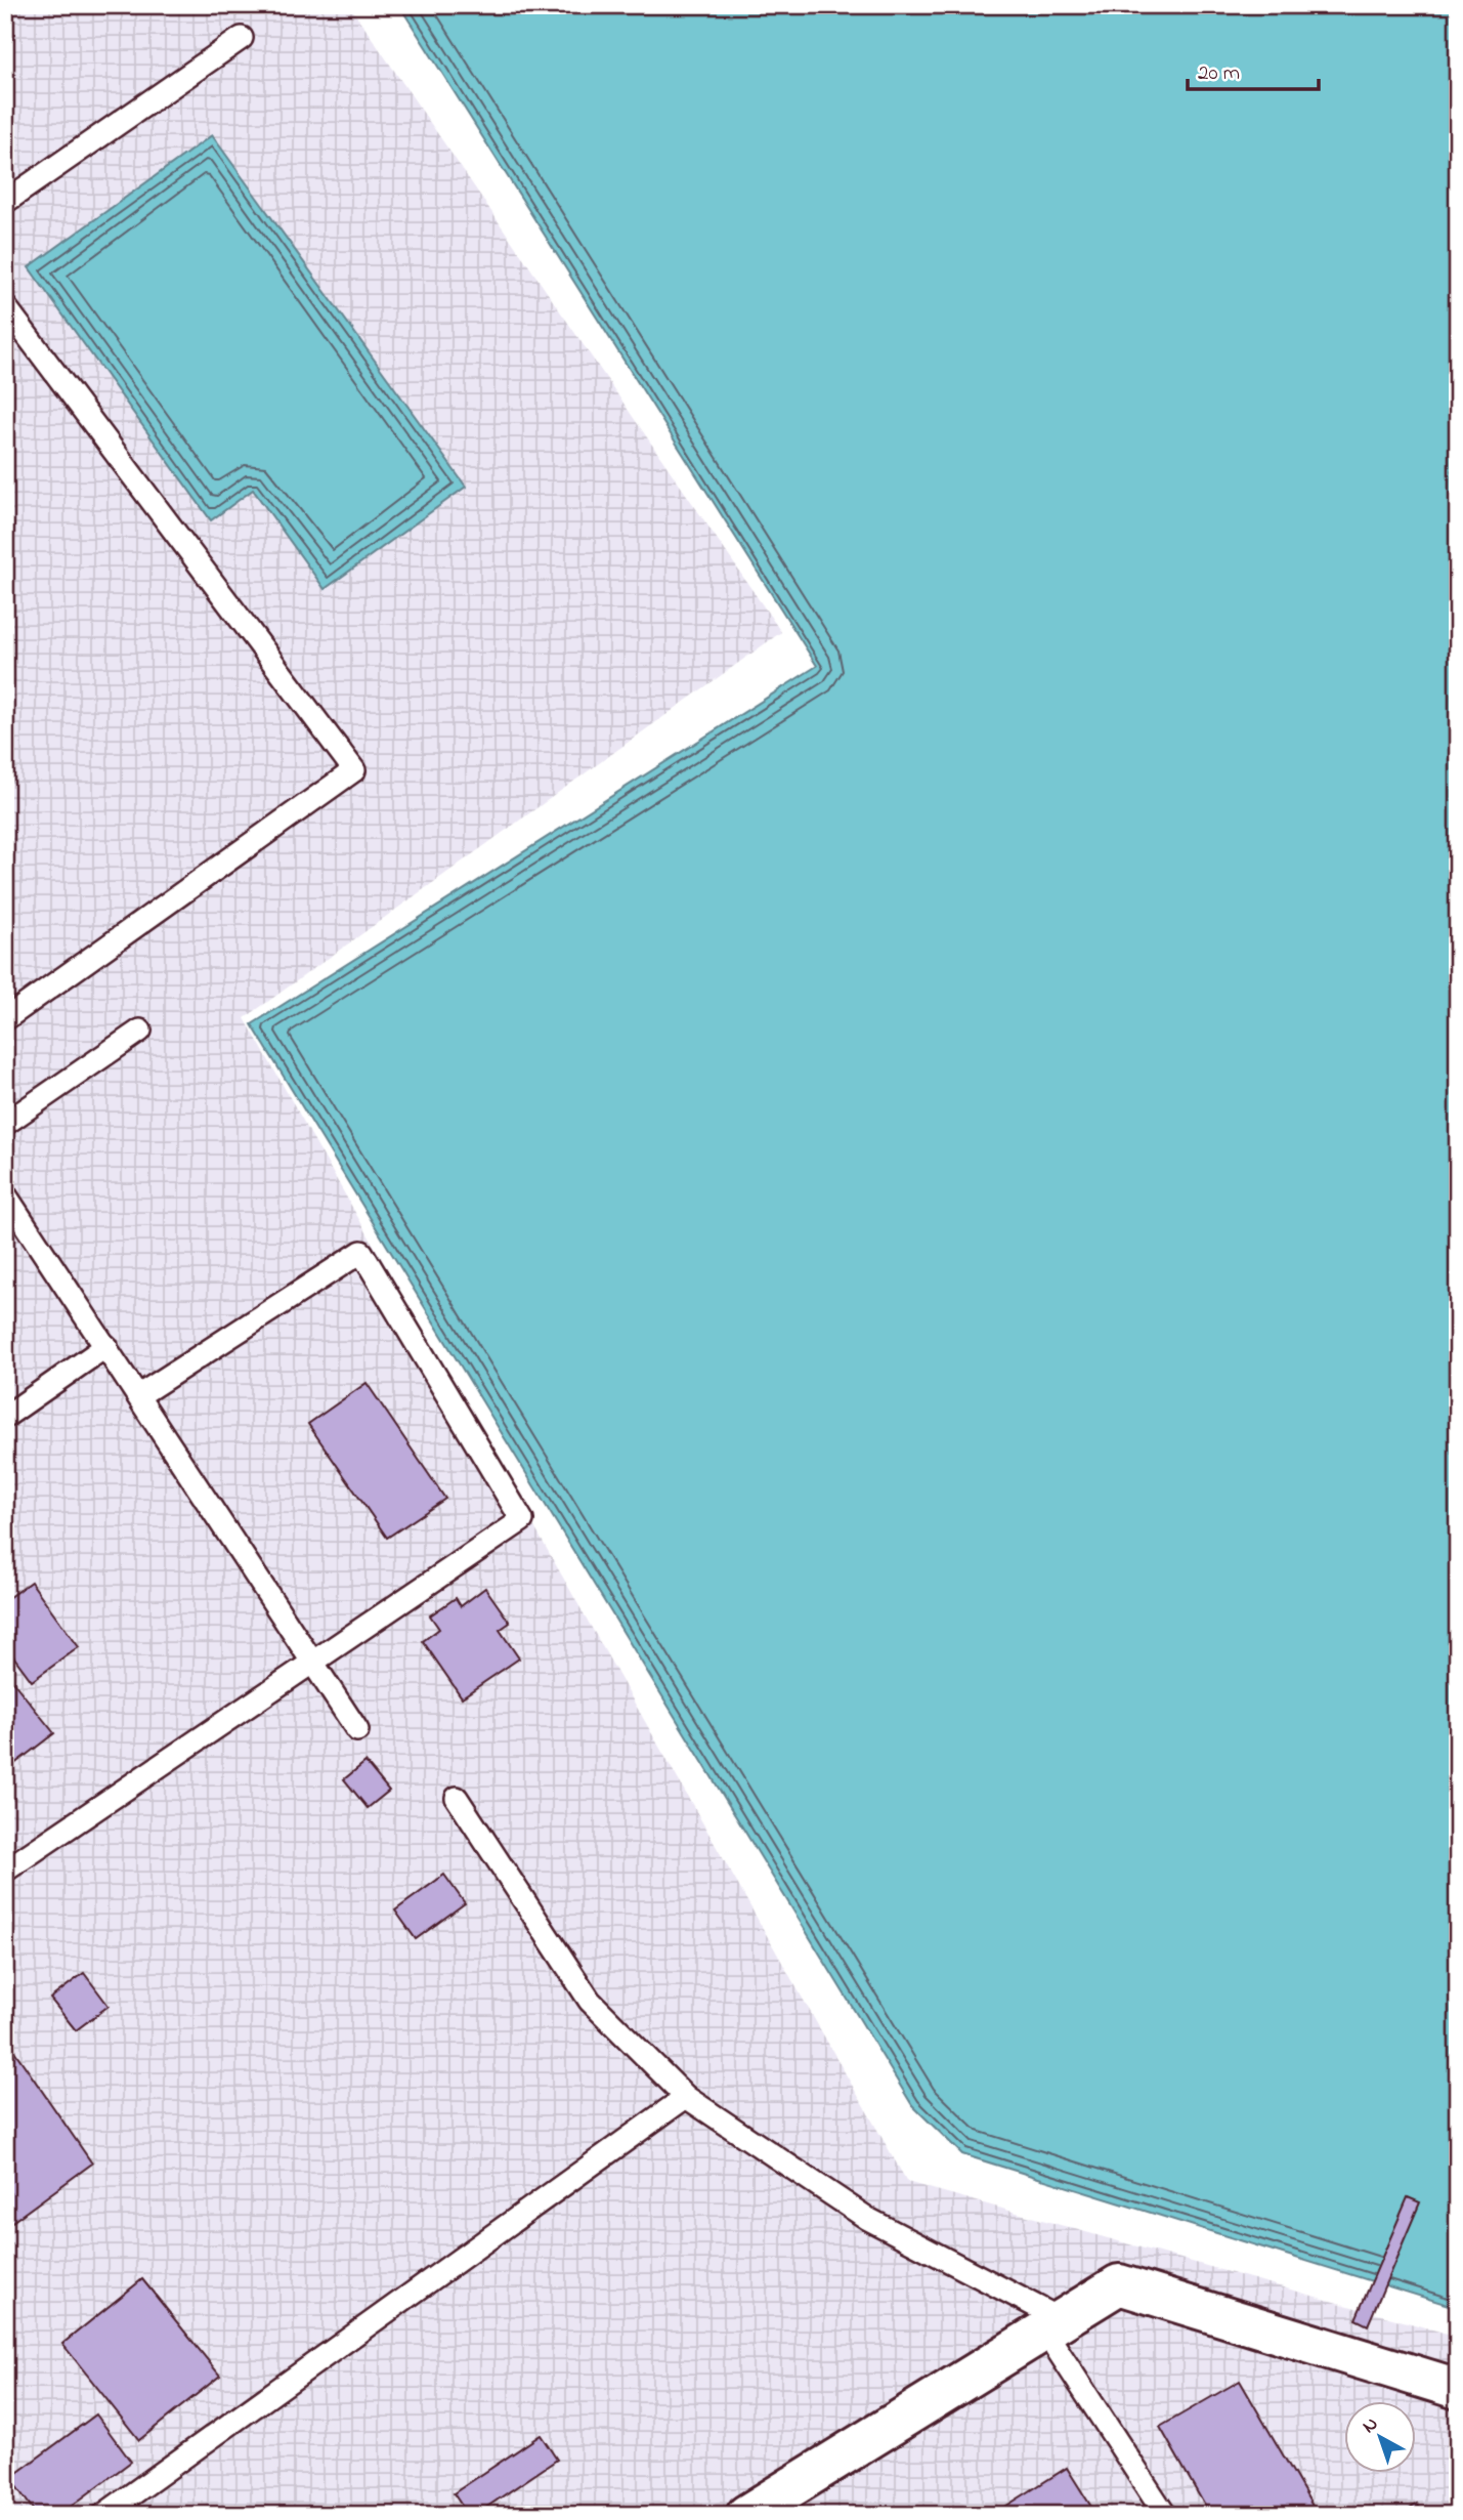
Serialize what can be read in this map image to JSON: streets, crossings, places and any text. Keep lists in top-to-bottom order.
{
  "scale_bar": "20 m",
  "north": "top left"
}
